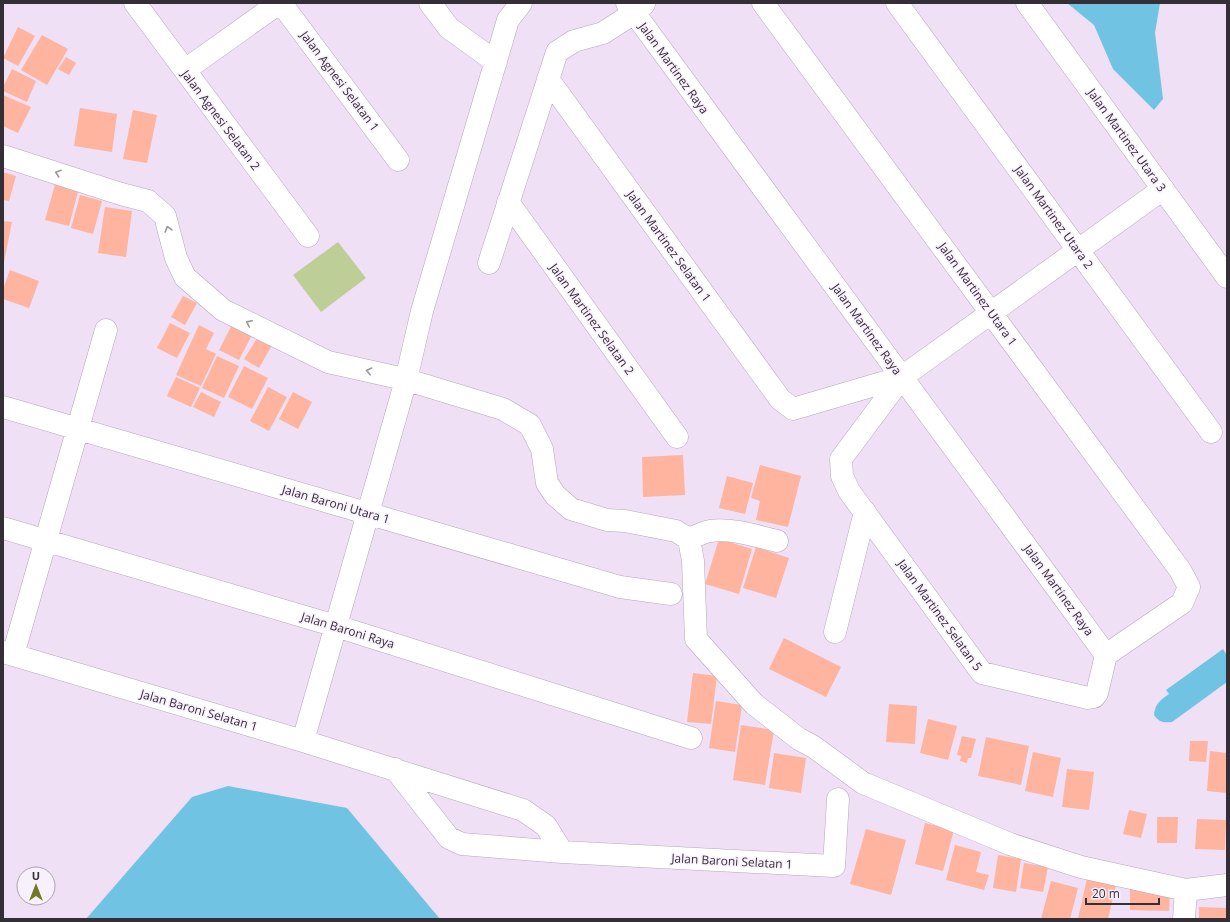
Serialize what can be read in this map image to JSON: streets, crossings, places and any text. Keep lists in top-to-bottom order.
{
  "streets": {
    "street": [
      "Jalan Martinez Raya",
      "Jalan Agnesi Selatan 1",
      "Jalan Agnesi Selatan 2",
      "Jalan Martinez Utara 3",
      "Jalan Martinez Utara 2",
      "Jalan Martinez Selatan 1",
      "Jalan Martinez Utara 1",
      "Jalan Martinez Selatan 2",
      "Jalan Baroni Utara 1",
      "Jalan Martinez Selatan 5",
      "Jalan Baroni Raya",
      "Jalan Baroni Selatan 1"
    ]
  },
  "crossings": [
    ["Jalan Martinez Raya", "Jalan Martinez Selatan 1"],
    ["Jalan Martinez Raya", "Jalan Martinez Utara 1"],
    ["Jalan Martinez Raya", "Jalan Martinez Selatan 5"],
    ["Jalan Martinez Selatan 1", "Jalan Martinez Selatan 5"],
    ["Jalan Martinez Utara 1", "Jalan Martinez Selatan 5"]
  ],
  "scale_bar": "20 m",
  "north": "top"
}
